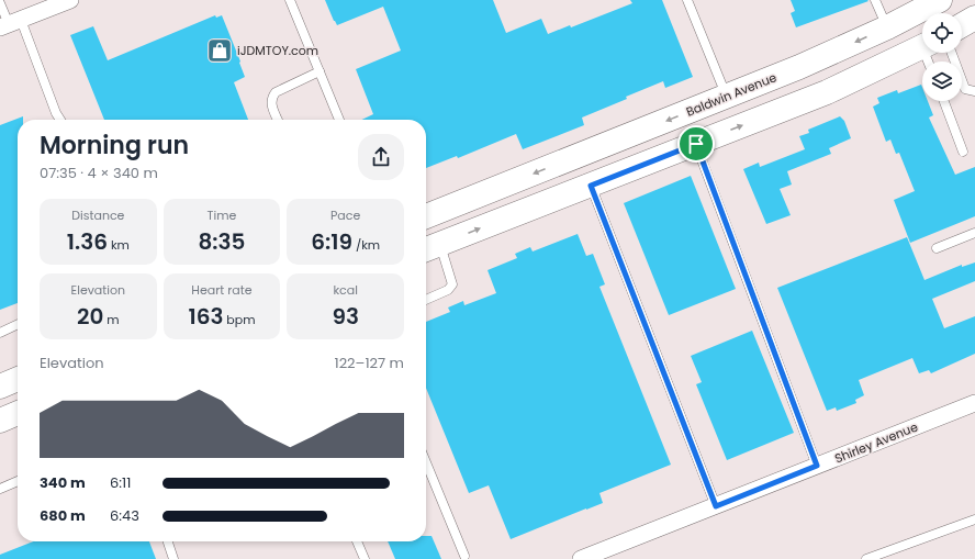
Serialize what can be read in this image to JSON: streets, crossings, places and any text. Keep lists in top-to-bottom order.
{
  "streets": {
    "main road": ["Baldwin Avenue"],
    "street": ["Shirley Avenue"]
  },
  "places": {
    "shop": ["iJDMTOY.com"]
  },
  "page": {
    "heading": ["Morning run", "07:35 · 4 × 340 m"],
    "stats": [
      ["Distance", "1.36 km"],
      ["Time", "8:35"],
      ["Pace", "6:19 /km"],
      ["Elevation", "20 m"],
      ["Heart rate", "163 bpm"],
      ["kcal", "93"]
    ],
    "chart": ["Elevation", "122–127 m"],
    "list": [
      {
        "name": "340 m",
        "note": "6:11"
      },
      {
        "name": "680 m",
        "note": "6:43"
      }
    ]
  }
}
